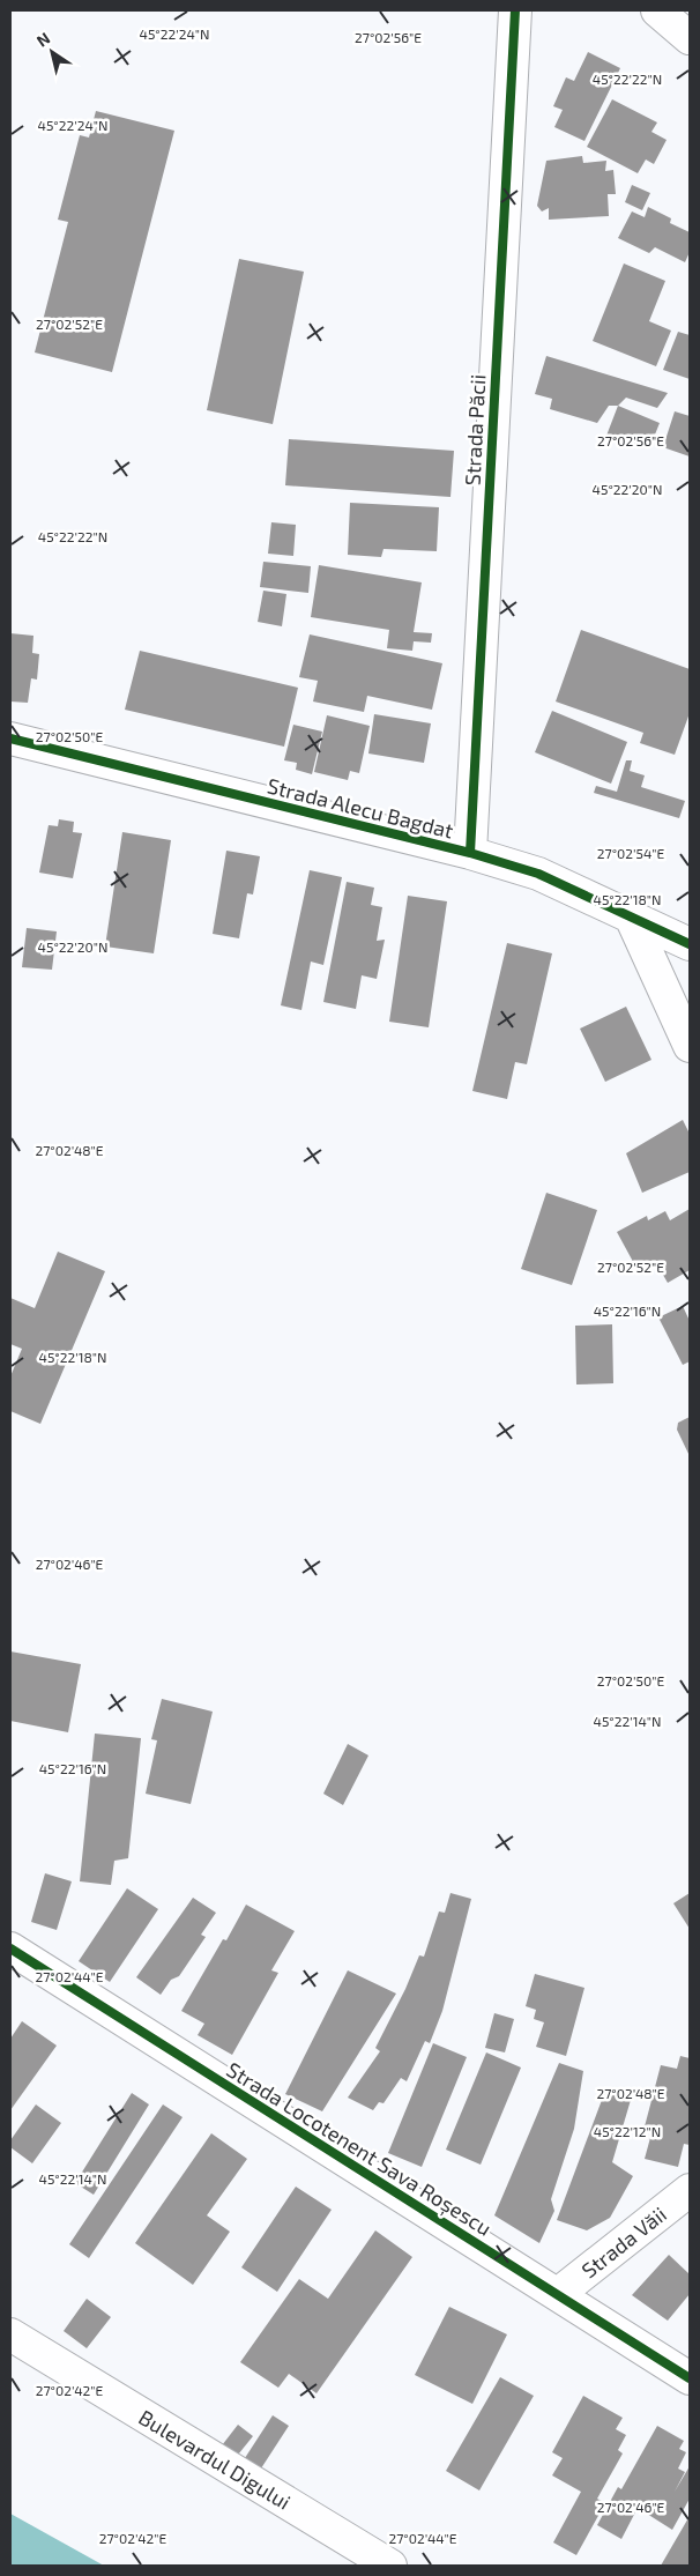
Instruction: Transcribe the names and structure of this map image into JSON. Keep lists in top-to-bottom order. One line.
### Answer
{"streets":{"street":["Strada Păcii","Strada Alecu Bagdat","Strada Locotenent Sava Roșescu","Strada Văii","Bulevardul Digului"]},"crossings":[["Strada Păcii","Strada Alecu Bagdat"],["Strada Locotenent Sava Roșescu","Strada Văii"]],"north":"top left","coordinates":["45°22'24\"N","27°02'56\"E","45°22'22\"N","27°02'52\"E","45°22'20\"N","27°02'50\"E","27°02'54\"E","45°22'18\"N","27°02'48\"E","45°22'16\"N","27°02'46\"E","45°22'14\"N","27°02'44\"E","45°22'12\"N","27°02'42\"E"]}
